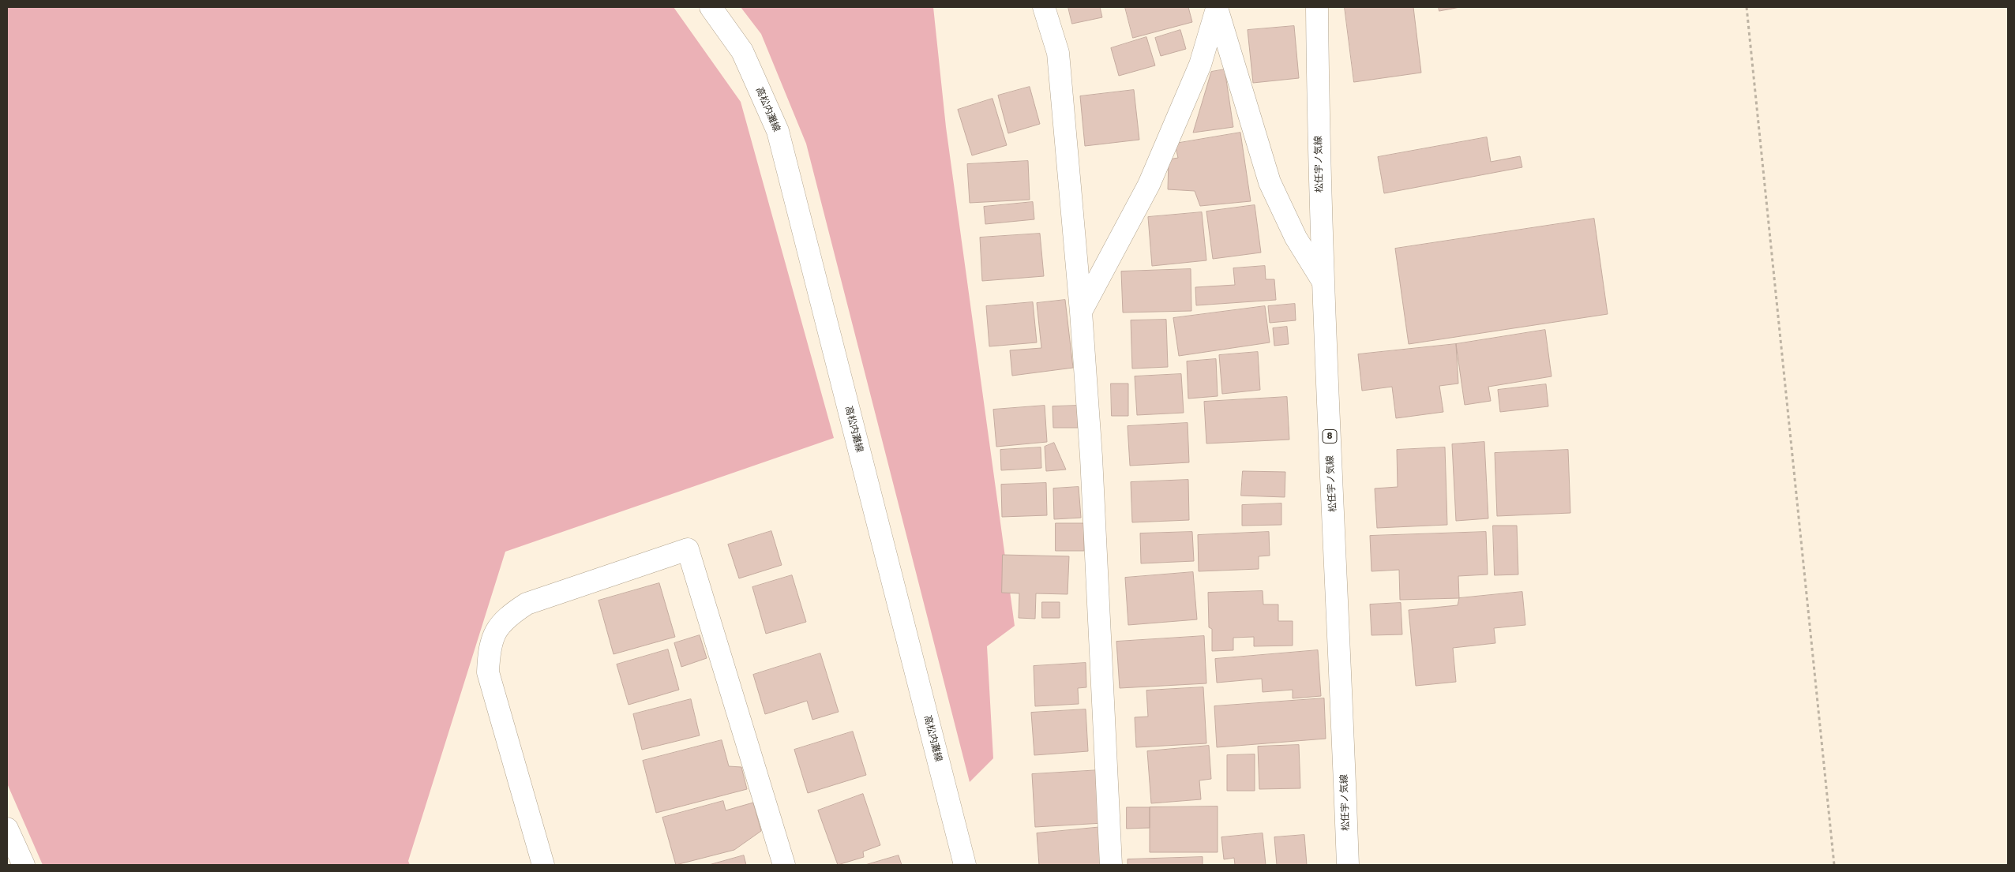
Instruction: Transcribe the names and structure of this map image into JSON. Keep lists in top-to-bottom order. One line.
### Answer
{"streets":{"street":["高松内灘線","松任宇ノ気線","8"]}}
